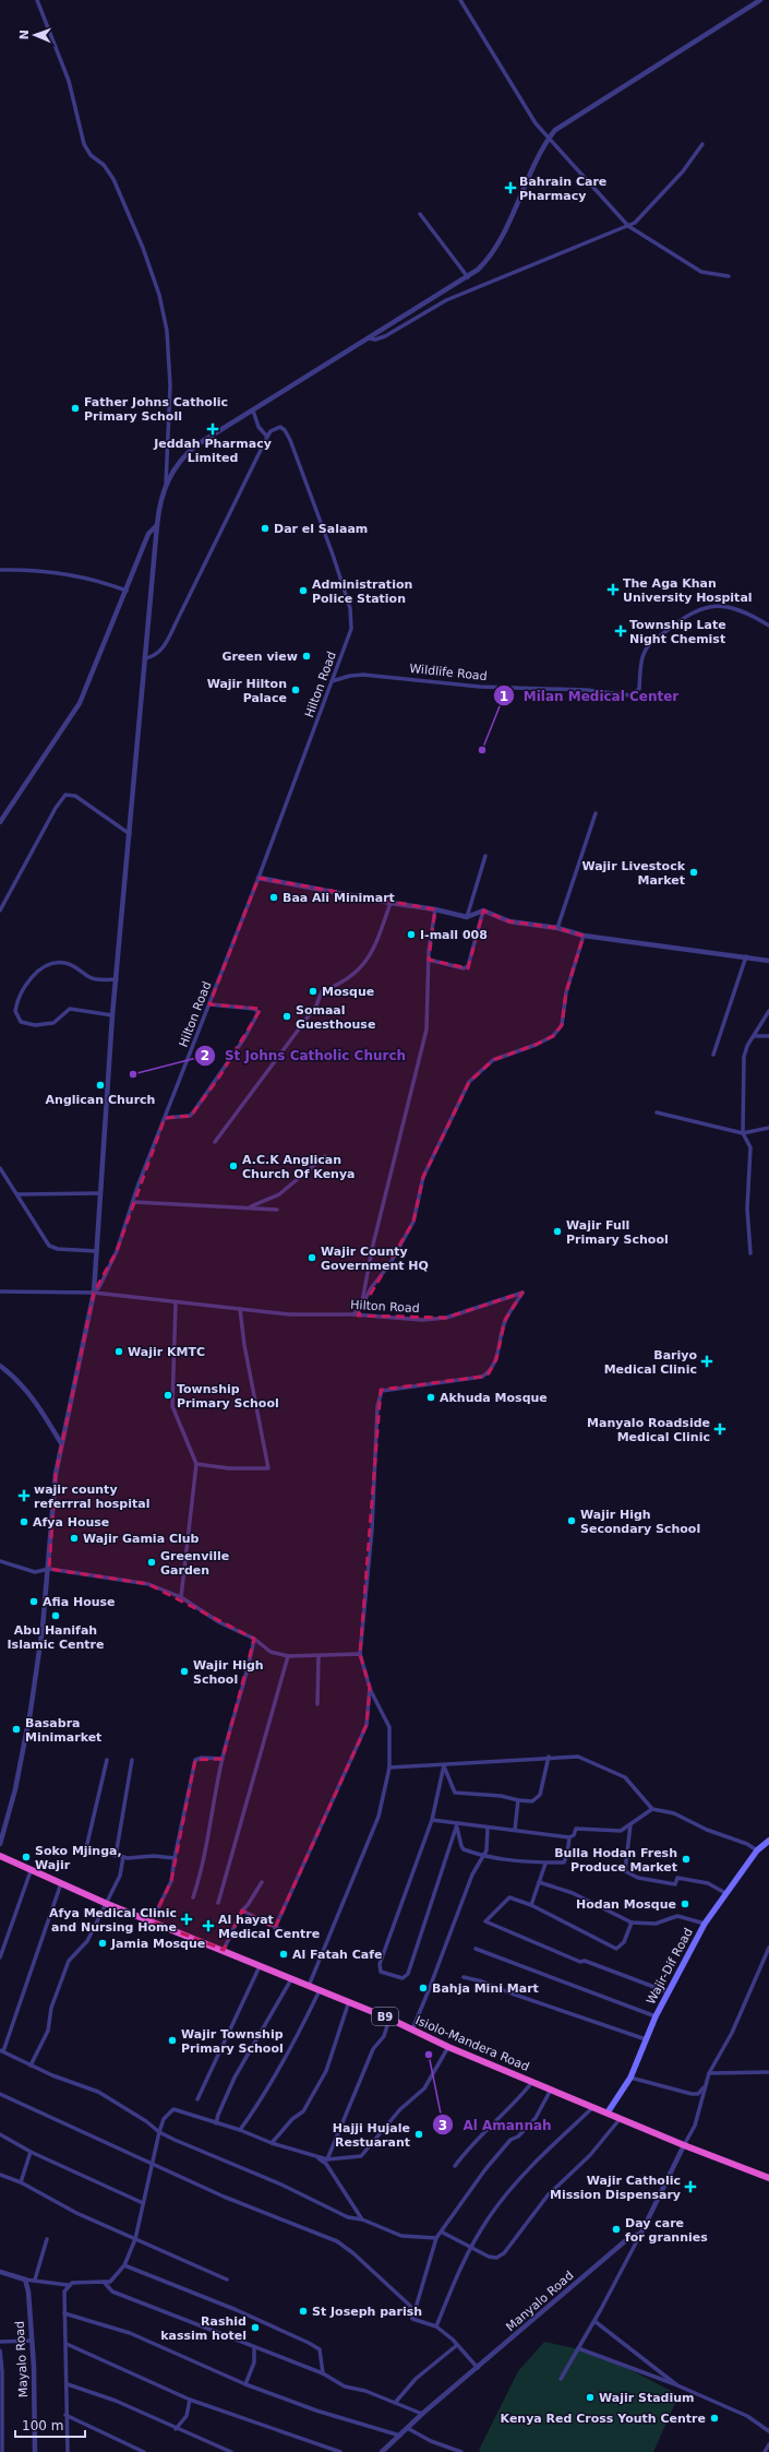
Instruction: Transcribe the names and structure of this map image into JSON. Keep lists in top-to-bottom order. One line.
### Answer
{"streets":{"highway":["B9","Isiolo-Mandera Road"],"main road":["Wajir-Dif Road"],"street":["Wildlife Road","Hilton Road","Manyalo Road","Mayalo Road"]},"crossings":[["Wildlife Road","Hilton Road"],["Wajir-Dif Road","Isiolo-Mandera Road"]],"places":{"health":["Bahrain Care Pharmacy","Jeddah Pharmacy Limited","The Aga Khan University Hospital","Township Late Night Chemist","Bariyo Medical Clinic","Manyalo Roadside Medical Clinic","wajir county referrral hospital","Afya Medical Clinic and Nursing Home","Al hayat Medical Centre","Wajir Catholic Mission Dispensary"],"other":["Father Johns Catholic Primary Scholl","Dar el Salaam","Administration Police Station","Green view","Wajir Hilton Palace","Milan Medical Center","Wajir Livestock Market","Baa Ali Minimart","I-mall 008","Mosque","Somaal Guesthouse","St Johns Catholic Church","Anglican Church","A.C.K Anglican Church Of Kenya","Wajir Full Primary School","Wajir County Government HQ","Wajir KMTC","Township Primary School","Akhuda Mosque","Wajir High Secondary School","Afya House","Wajir Gamia Club","Greenville Garden","Afia House","Abu Hanifah Islamic Centre","Wajir High School","Basabra Minimarket","Soko Mjinga, Wajir","Bulla Hodan Fresh Produce Market","Hodan Mosque","Jamia Mosque","Al Fatah Cafe","Bahja Mini Mart","Wajir Township Primary School","Al Amannah","Hajji Hujale Restuarant","Day care for grannies","St Joseph parish","Rashid kassim hotel","Wajir Stadium","Kenya Red Cross Youth Centre"]},"scale_bar":"100 m","north":"left"}
